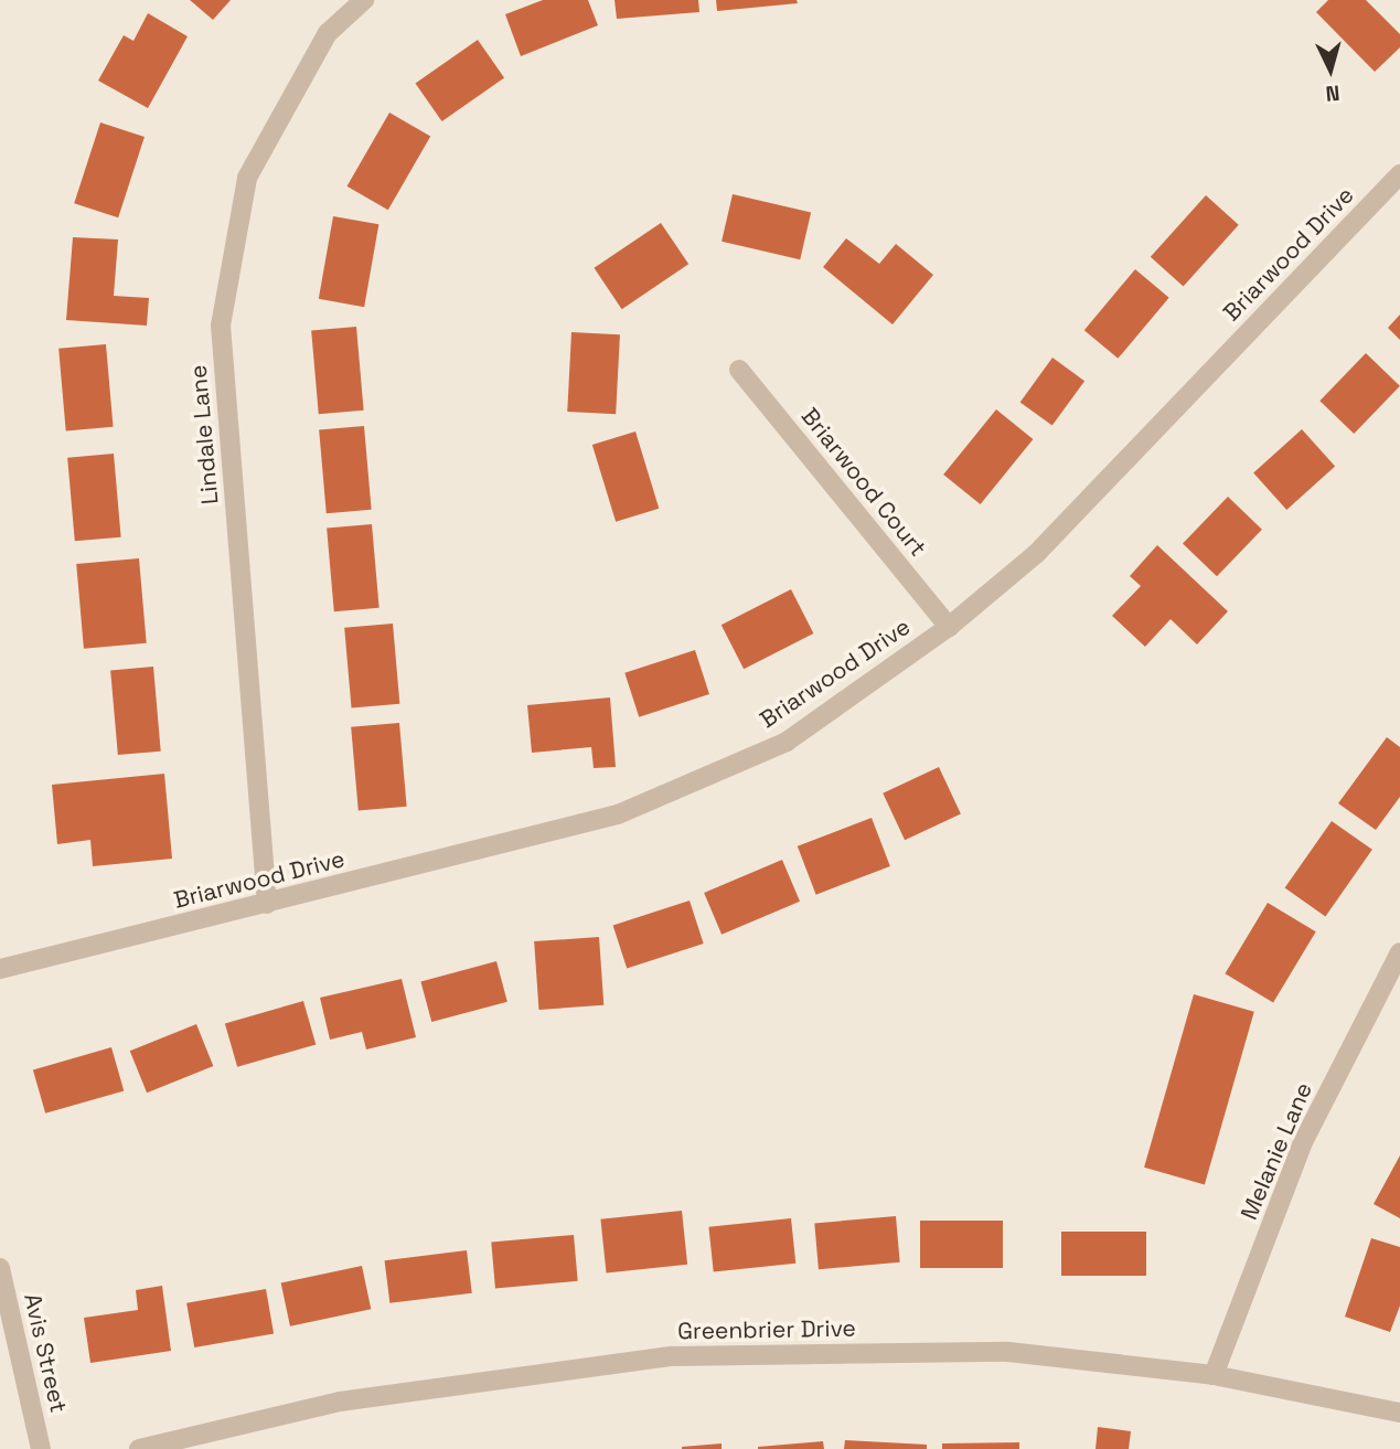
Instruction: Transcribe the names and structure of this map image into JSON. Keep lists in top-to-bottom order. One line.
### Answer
{"streets":{"street":["Briarwood Drive","Lindale Lane","Briarwood Court","Melanie Lane","Greenbrier Drive","Avis Street"]},"crossings":[["Briarwood Drive","Lindale Lane"],["Briarwood Drive","Briarwood Court"],["Melanie Lane","Greenbrier Drive"]],"north":"bottom"}
